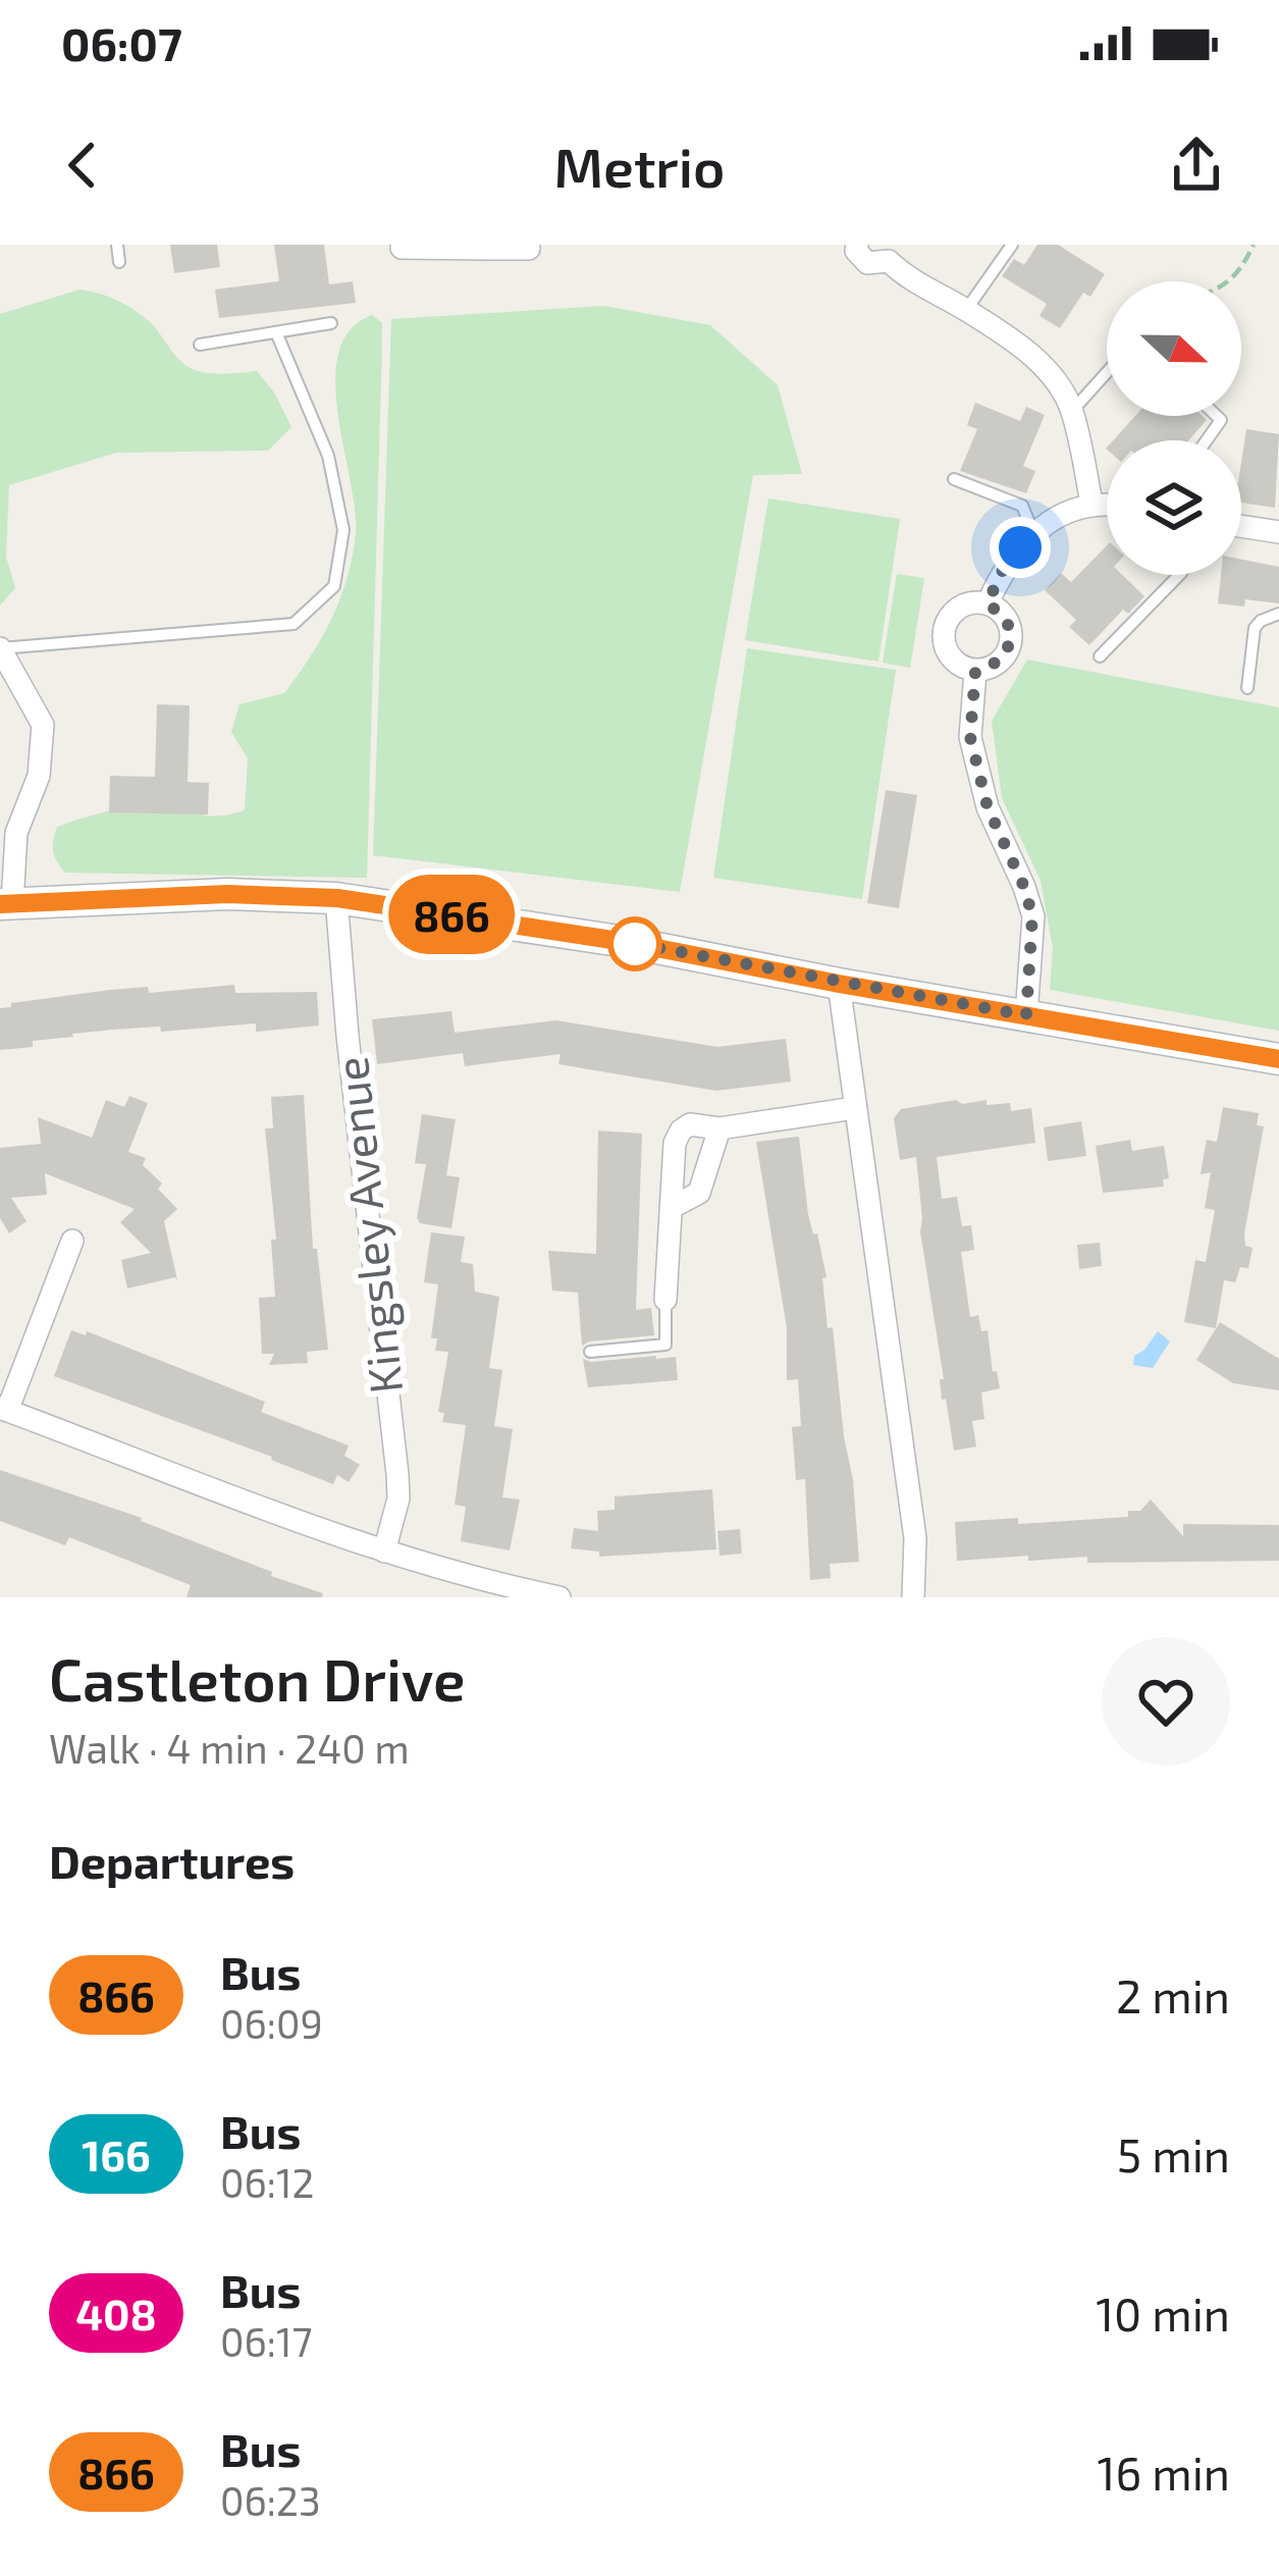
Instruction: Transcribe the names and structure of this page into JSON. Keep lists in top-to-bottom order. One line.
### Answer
{"streets":{"street":["Kingsley Avenue"]},"lines":["bus line 866"],"north":"right","page":{"status":"06:07","header":"Metrio","on_map":"866","heading":[["Castleton Drive","Walk · 4 min · 240 m"],"Departures"],"list":[{"mark":"866","name":"Bus","note":"06:09","value":"2 min"},{"mark":"166","name":"Bus","note":"06:12","value":"5 min"},{"mark":"408","name":"Bus","note":"06:17","value":"10 min"},{"mark":"866","name":"Bus","note":"06:23","value":"16 min"}]}}
